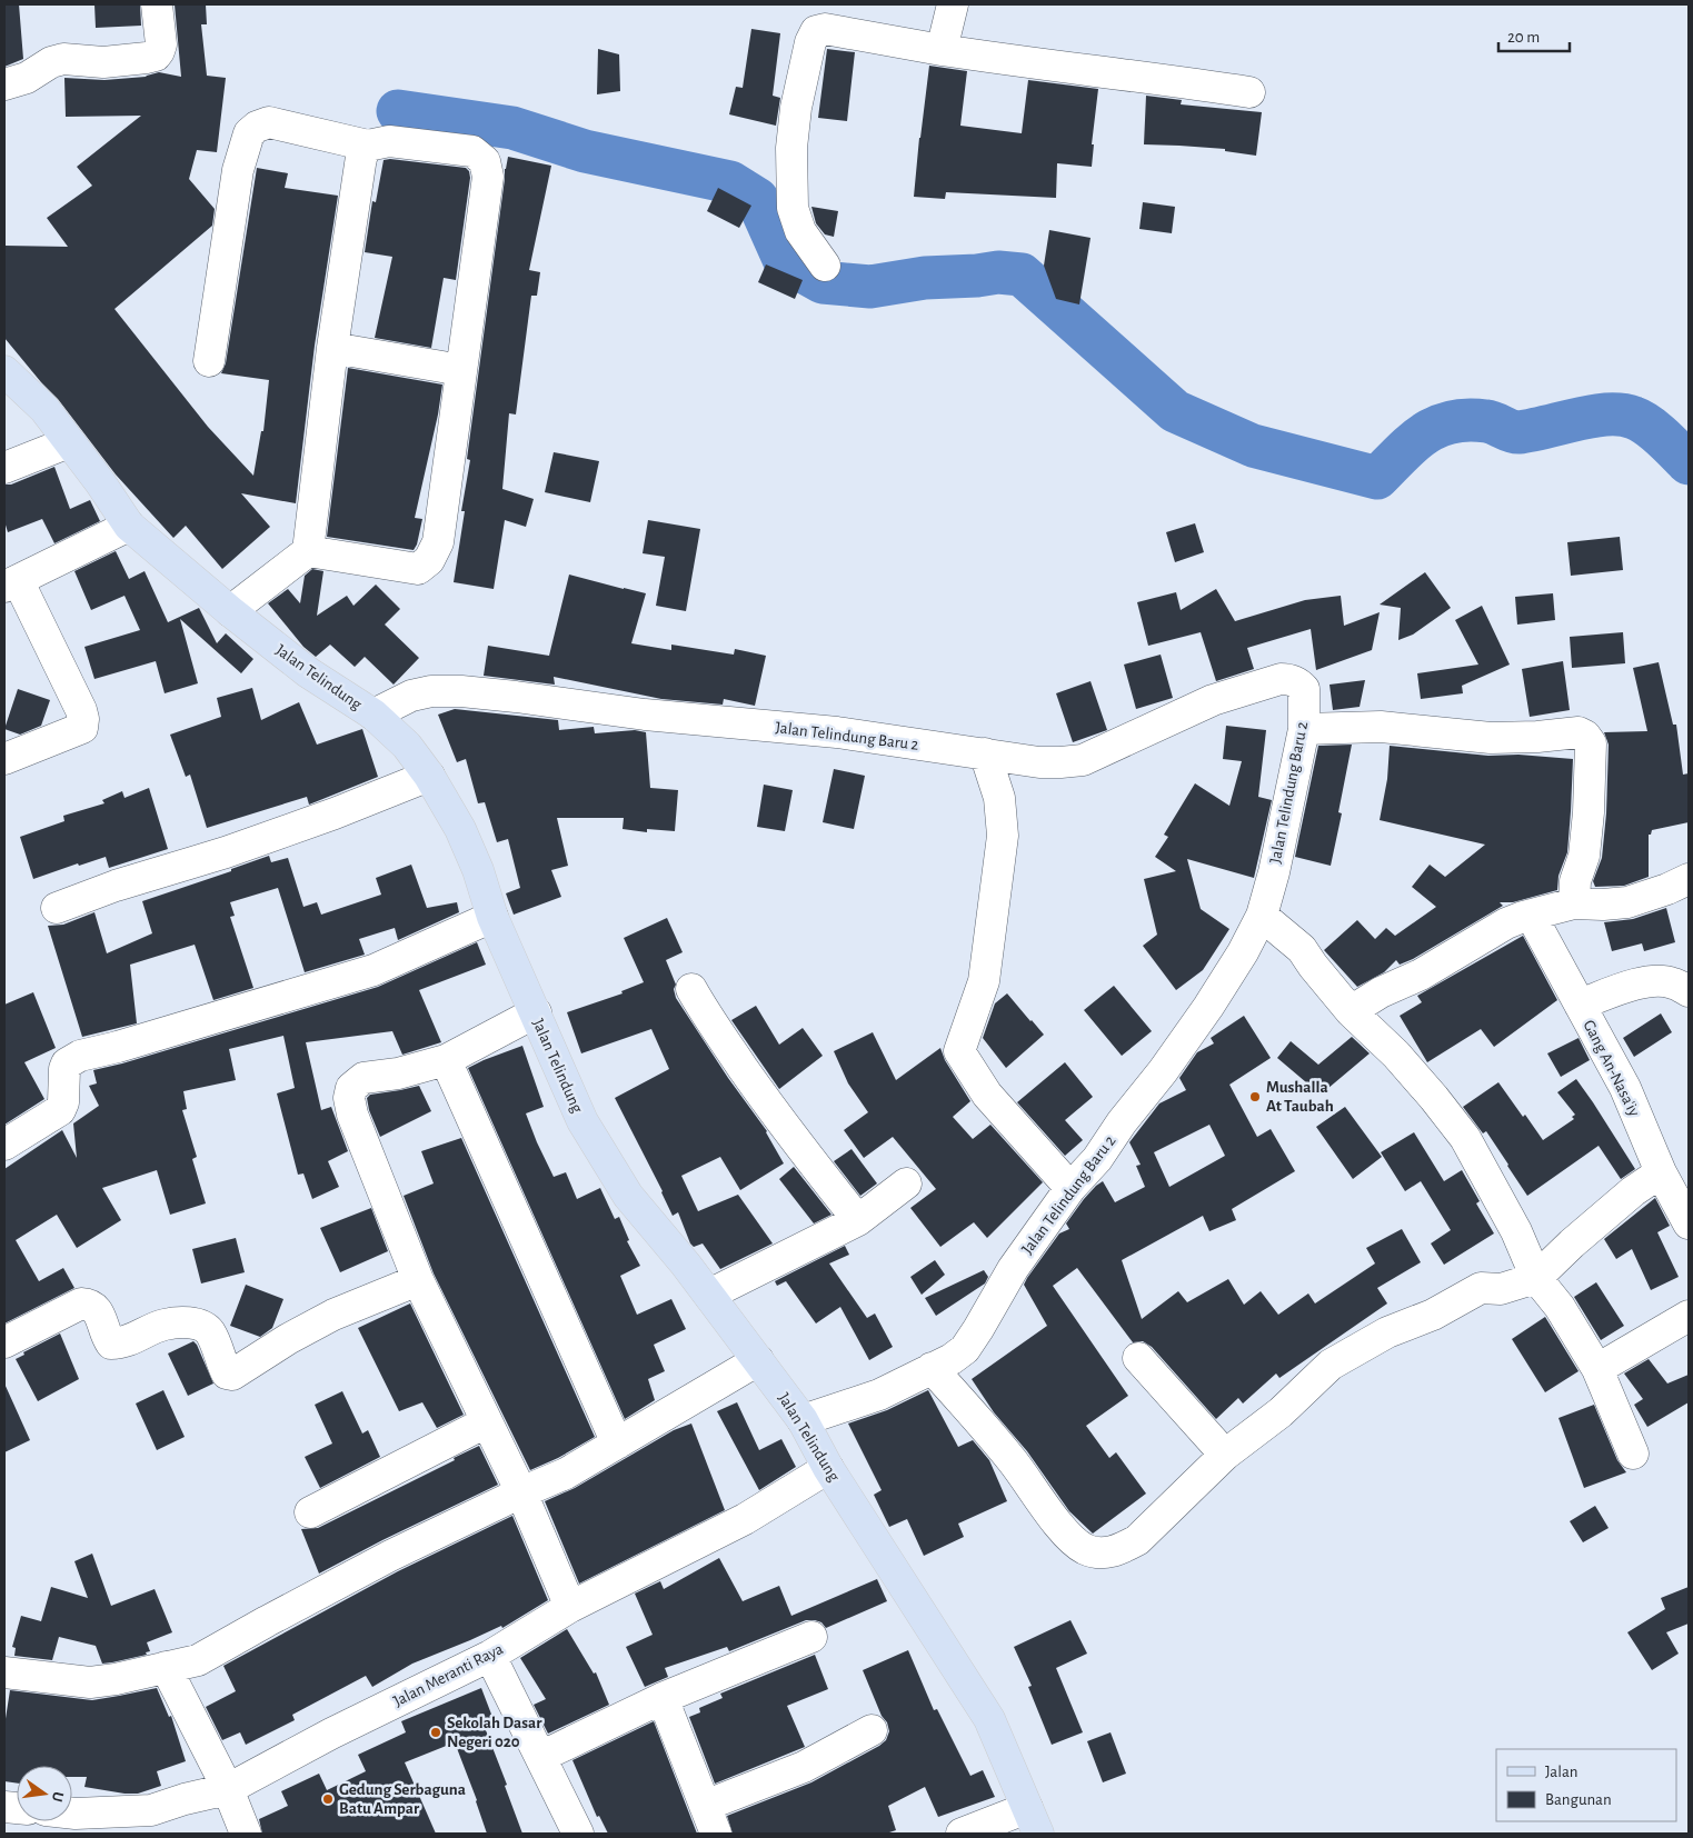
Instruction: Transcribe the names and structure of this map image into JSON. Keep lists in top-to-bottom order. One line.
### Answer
{"streets":{"main road":["Jalan Telindung"],"street":["Jalan Telindung Baru 2","Gang An-Nasa'iy","Jalan Meranti Raya"]},"crossings":[["Jalan Telindung","Jalan Telindung Baru 2"],["Jalan Telindung","Jalan Meranti Raya"]],"places":["Mushalla At Taubah","Sekolah Dasar Negeri 020","Gedung Serbaguna Batu Ampar"],"legend":["Jalan","Bangunan"],"scale_bar":"20 m","north":"right"}
